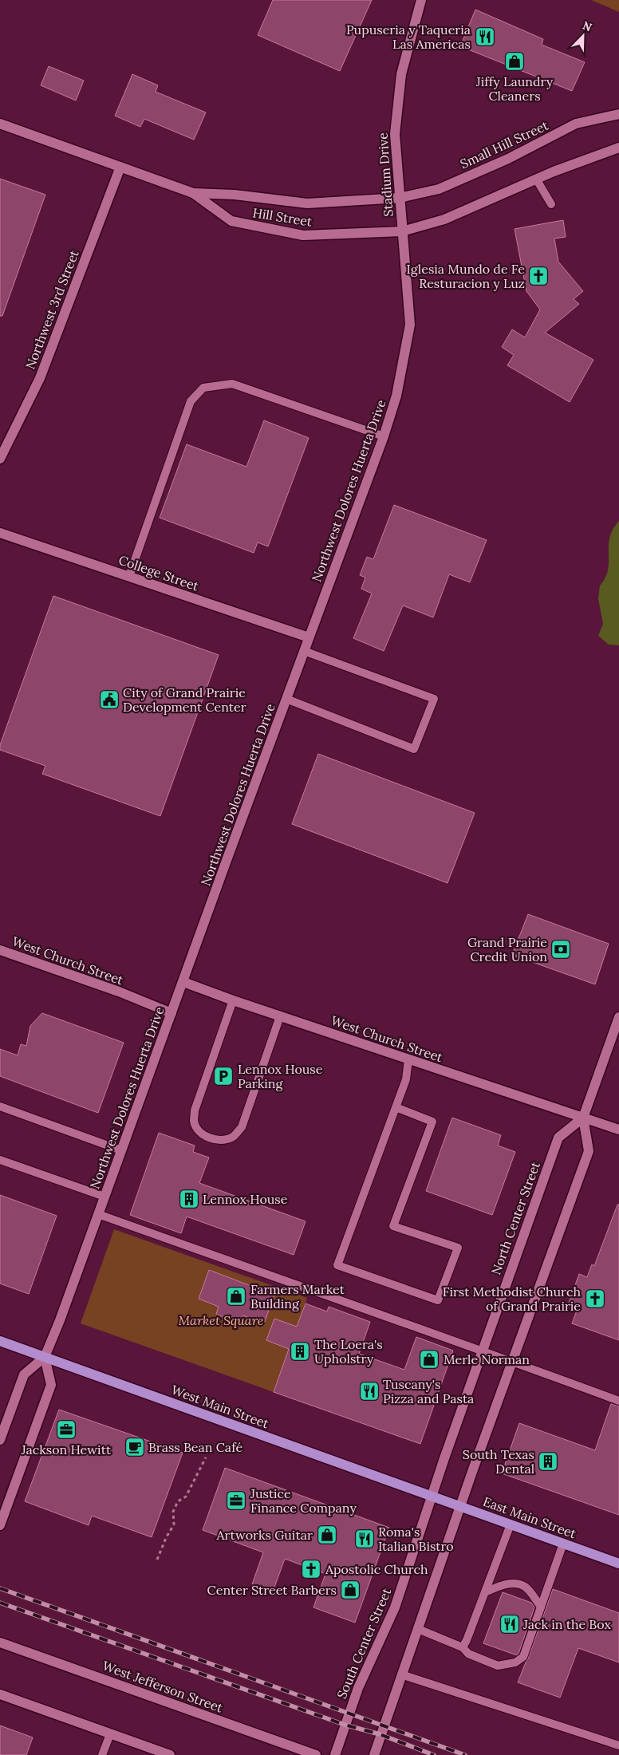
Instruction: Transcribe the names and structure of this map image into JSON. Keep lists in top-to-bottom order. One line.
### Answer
{"streets":{"main road":["West Main Street","East Main Street"],"street":["Small Hill Street","Stadium Drive","Hill Street","Northwest 3rd Street","Northwest Dolores Huerta Drive","College Street","West Church Street","North Center Street","South Center Street","West Jefferson Street"]},"crossings":[["Small Hill Street","Stadium Drive"],["Small Hill Street","Hill Street"],["Stadium Drive","Hill Street"],["Stadium Drive","Northwest Dolores Huerta Drive"],["Hill Street","Northwest 3rd Street"],["Hill Street","Northwest Dolores Huerta Drive"],["Northwest Dolores Huerta Drive","College Street"],["Northwest Dolores Huerta Drive","West Church Street"],["Northwest Dolores Huerta Drive","West Main Street"],["West Church Street","North Center Street"],["North Center Street","West Main Street"],["North Center Street","East Main Street"],["North Center Street","South Center Street"],["West Main Street","East Main Street"],["West Main Street","South Center Street"],["East Main Street","South Center Street"]],"parks":["Market Square"],"places":{"restaurant":["Pupuseria y Taqueria Las Americas","Tuscany's Pizza and Pasta","Roma's Italian Bistro","Jack in the Box"],"shop":["Jiffy Laundry Cleaners","Farmers Market Building","Merle Norman","Artworks Guitar","Center Street Barbers"],"church":["Iglesia Mundo de Fe Resturacion y Luz","First Methodist Church of Grand Prairie","Apostolic Church"],"public building":["City of Grand Prairie Development Center"],"bank":["Grand Prairie Credit Union"],"parking":["Lennox House Parking"],"building":["Lennox House","The Loera's Upholstry","South Texas Dental"],"office":["Jackson Hewitt","Justice Finance Company"],"cafe":["Brass Bean Café"]},"north":"top right"}
